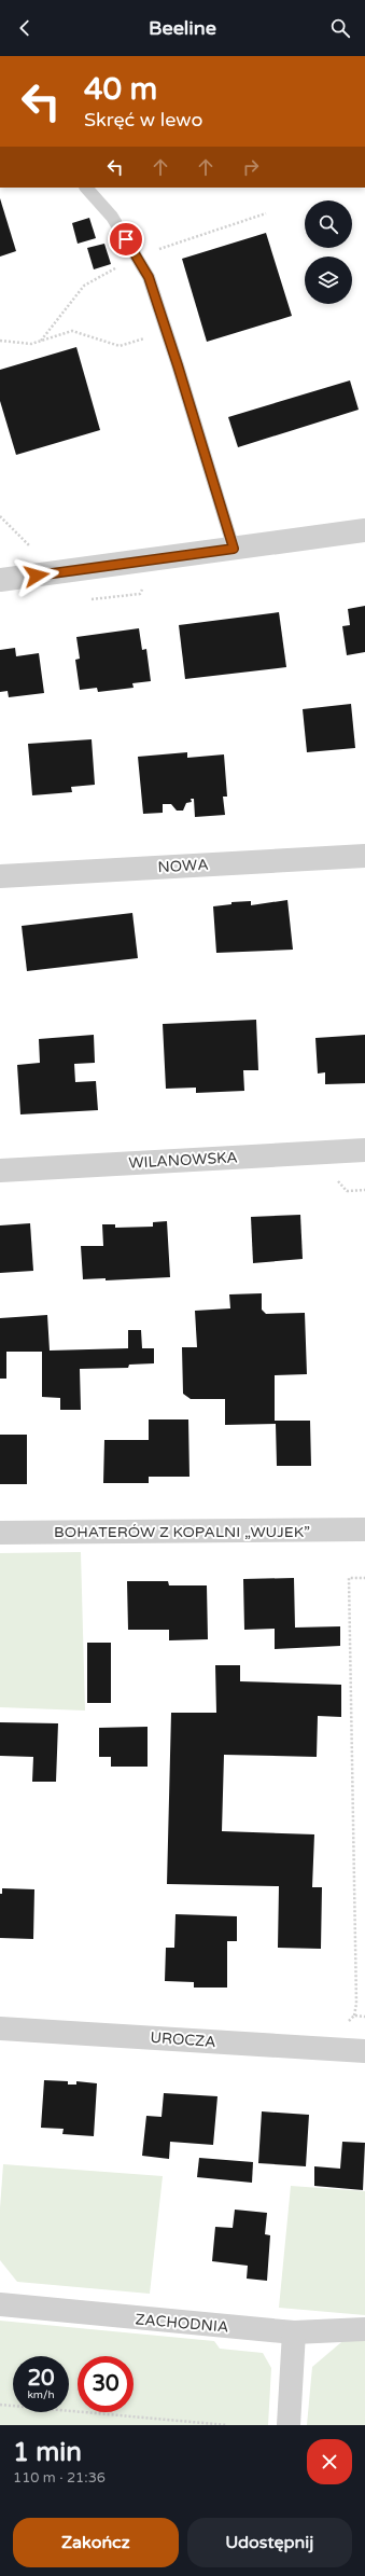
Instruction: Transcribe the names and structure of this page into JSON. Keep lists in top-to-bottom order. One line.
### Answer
{"streets":{"street":["NOWA","WILANOWSKA","BOHATERÓW Z KOPALNI „WUJEK”","UROCZA","ZACHODNIA"]},"page":{"header":"Beeline","turn":["40 m","Skręć w lewo"],"speed":"20 km/h","limit":"30","heading":["1 min","110 m · 21:36"],"buttons":["Zakończ","Udostępnij"]}}
